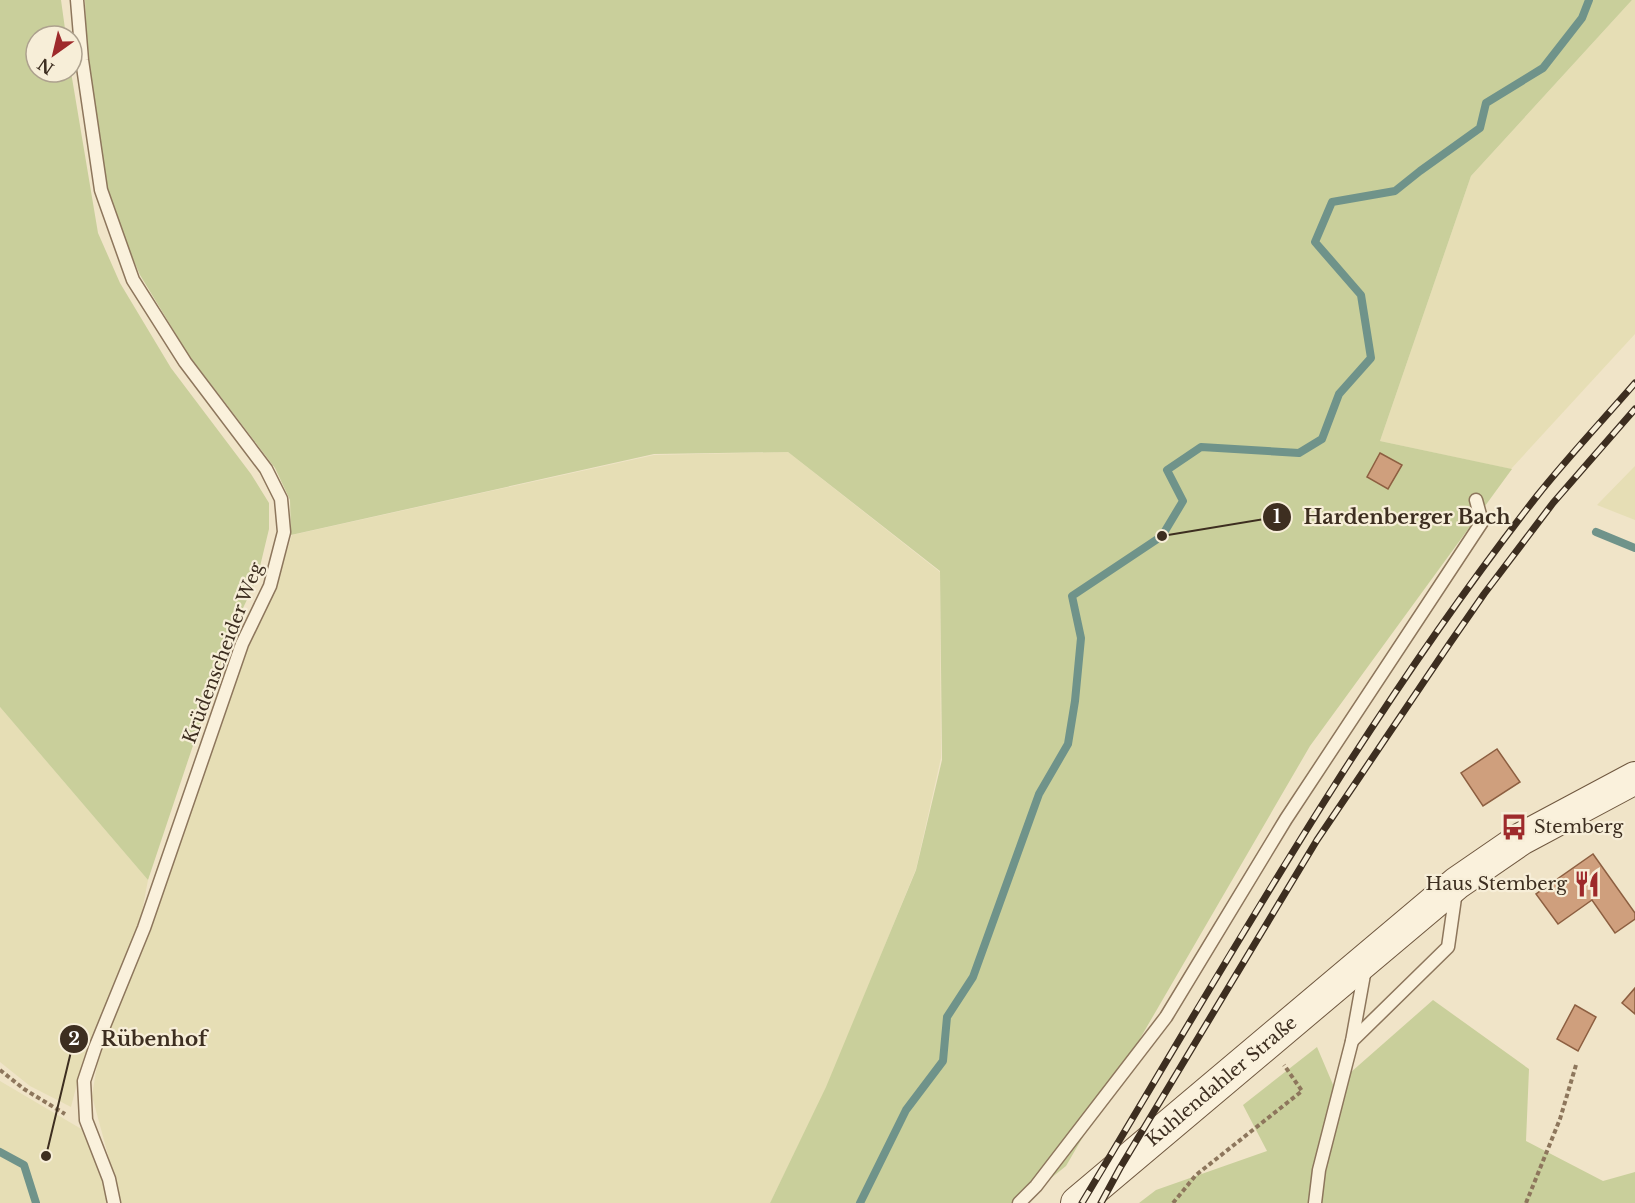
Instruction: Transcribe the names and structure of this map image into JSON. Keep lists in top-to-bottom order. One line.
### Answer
{"streets":{"main road":["Kuhlendahler Straße"],"lane":["Krüdenscheider Weg"]},"places":{"other":["Hardenberger Bach","Rübenhof"],"bus stop":["Stemberg"],"restaurant":["Haus Stemberg"]},"north":"bottom left"}
